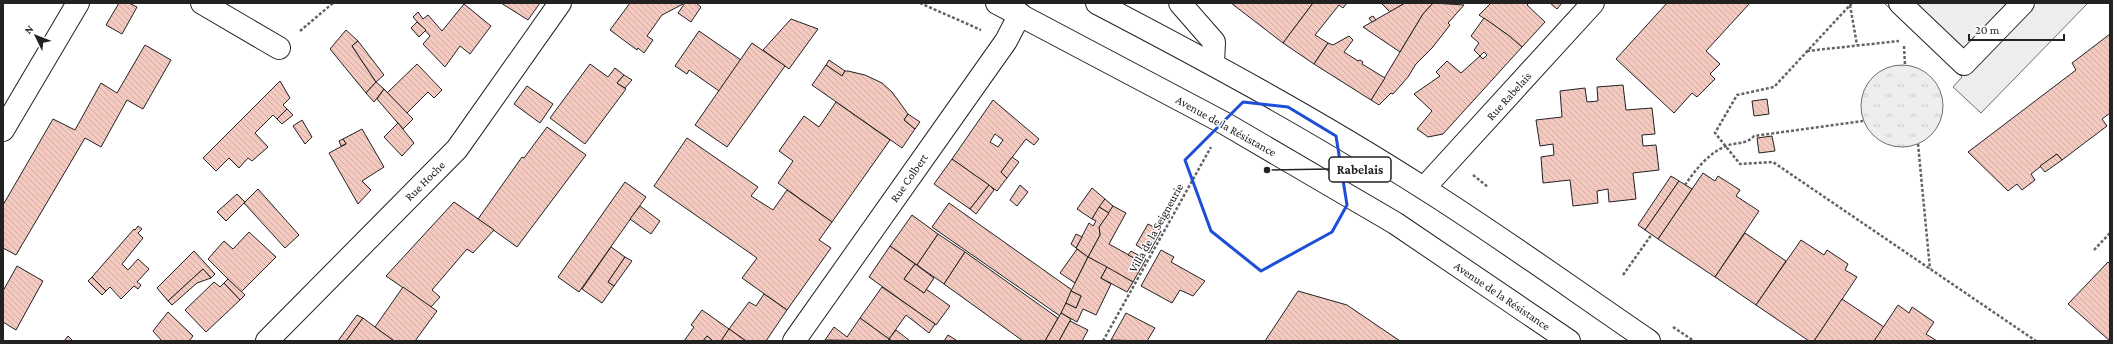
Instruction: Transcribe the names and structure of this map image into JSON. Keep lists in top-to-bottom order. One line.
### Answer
{"streets":{"street":["Rue Rabelais","Avenue de la Résistance","Rue Colbert","Rue Hoche"],"path":["Villa de la Seigneurie"]},"crossings":[["Avenue de la Résistance","Rue Colbert"],["Avenue de la Résistance","Villa de la Seigneurie"]],"places":["Rabelais"],"scale_bar":"20 m","north":"top left"}
